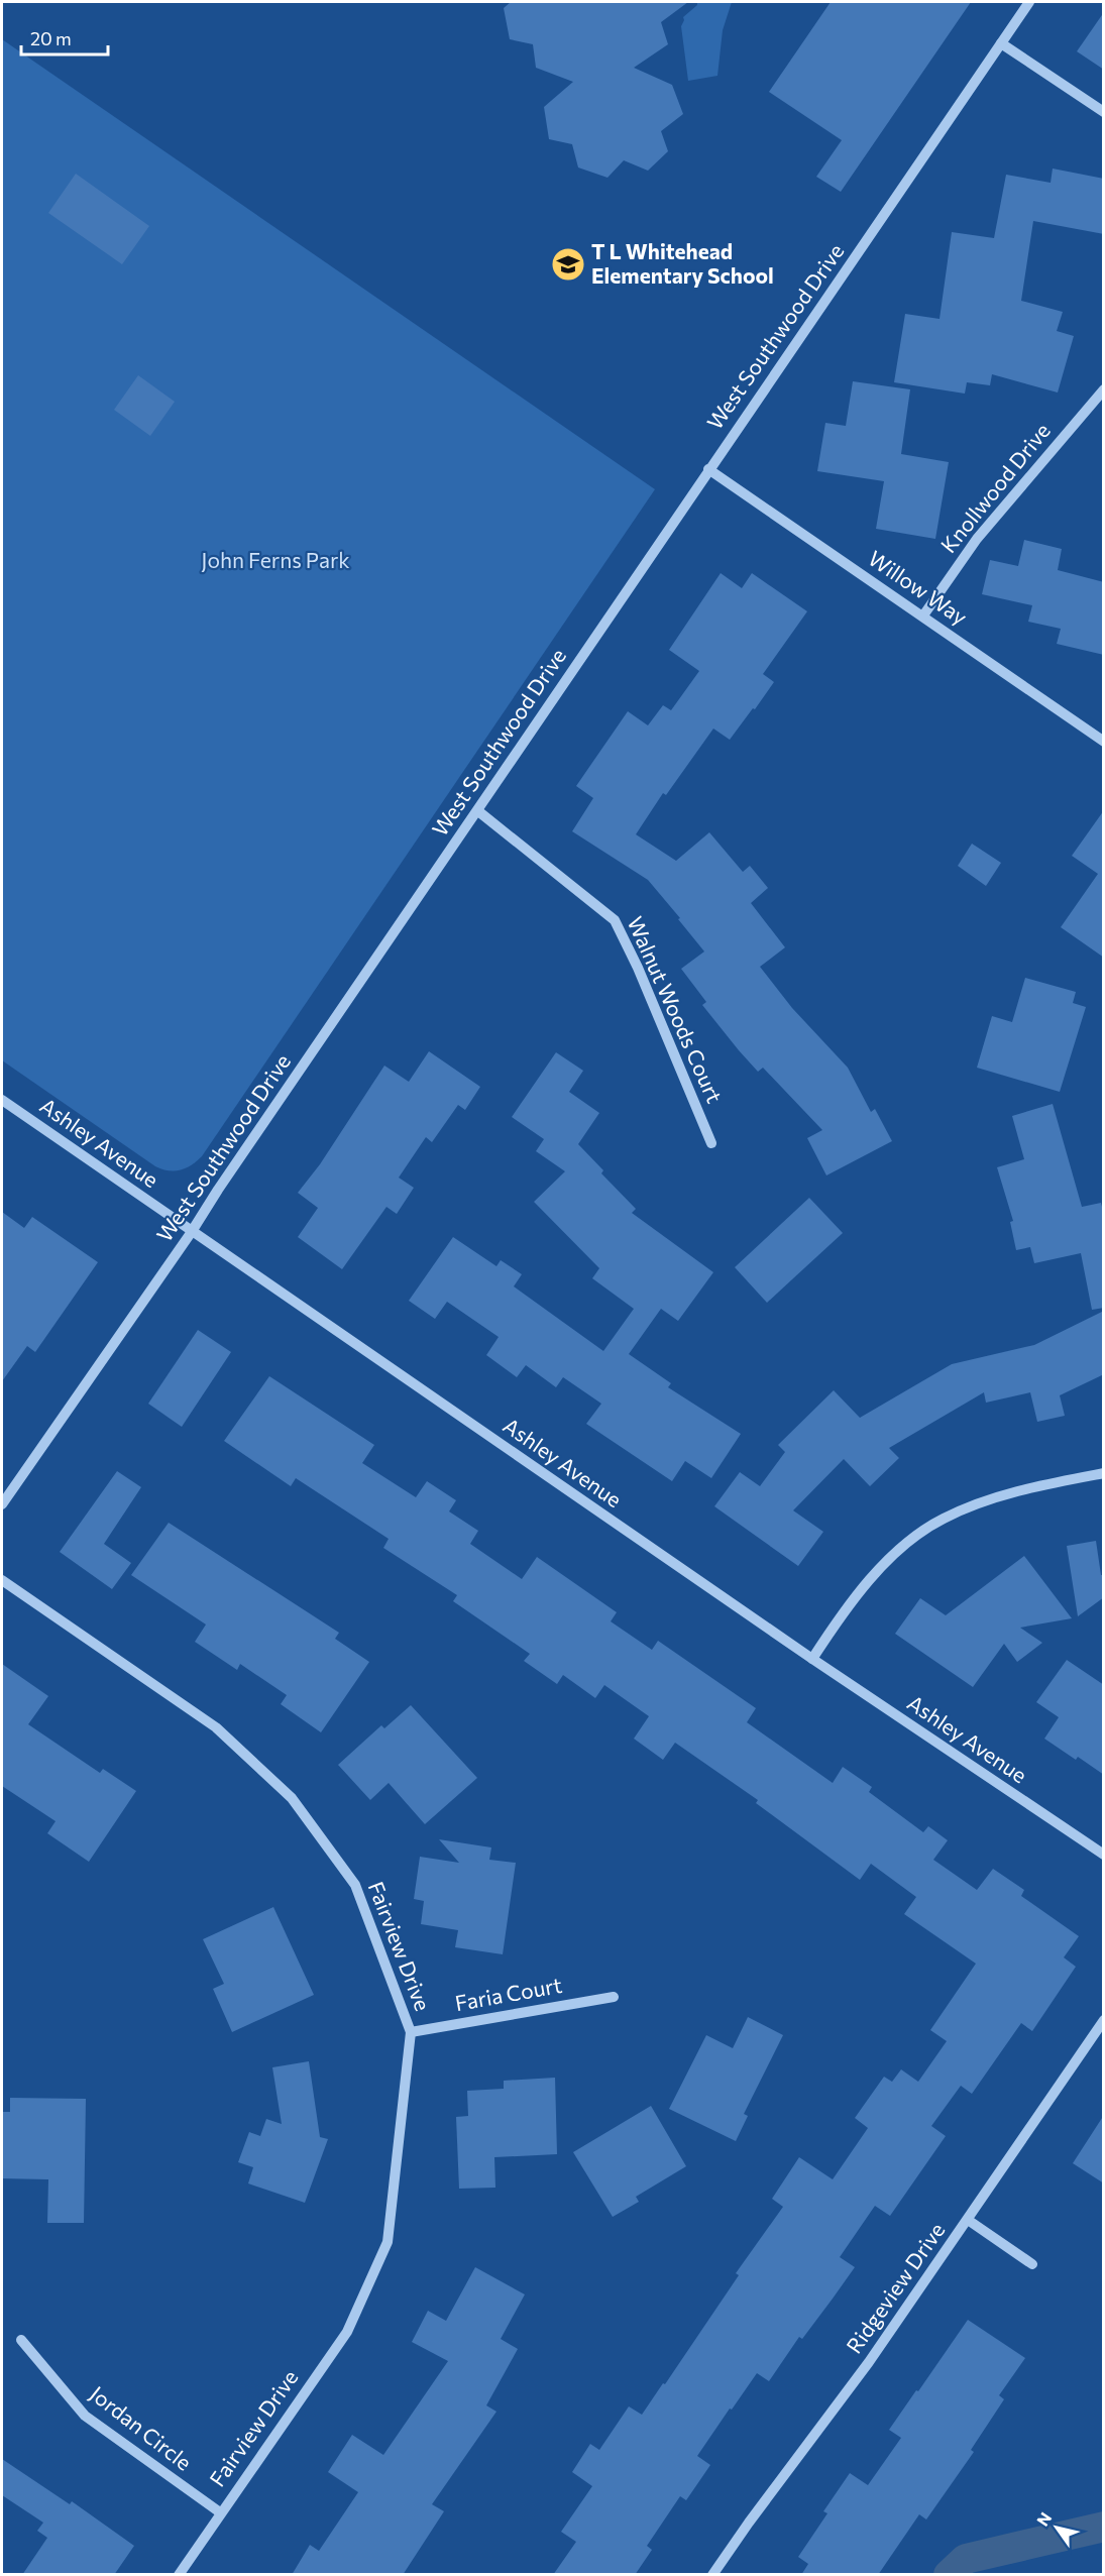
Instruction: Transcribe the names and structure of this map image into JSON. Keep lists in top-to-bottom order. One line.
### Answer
{"streets":{"street":["West Southwood Drive","Knollwood Drive","Willow Way","Walnut Woods Court","Ashley Avenue","Fairview Drive","Faria Court","Ridgeview Drive","Jordan Circle"]},"crossings":[["West Southwood Drive","Willow Way"],["West Southwood Drive","Walnut Woods Court"],["West Southwood Drive","Ashley Avenue"],["Knollwood Drive","Willow Way"],["Fairview Drive","Faria Court"],["Fairview Drive","Jordan Circle"]],"parks":["John Ferns Park"],"places":{"school or university":["T L Whitehead Elementary School"]},"scale_bar":"20 m","north":"top left"}
